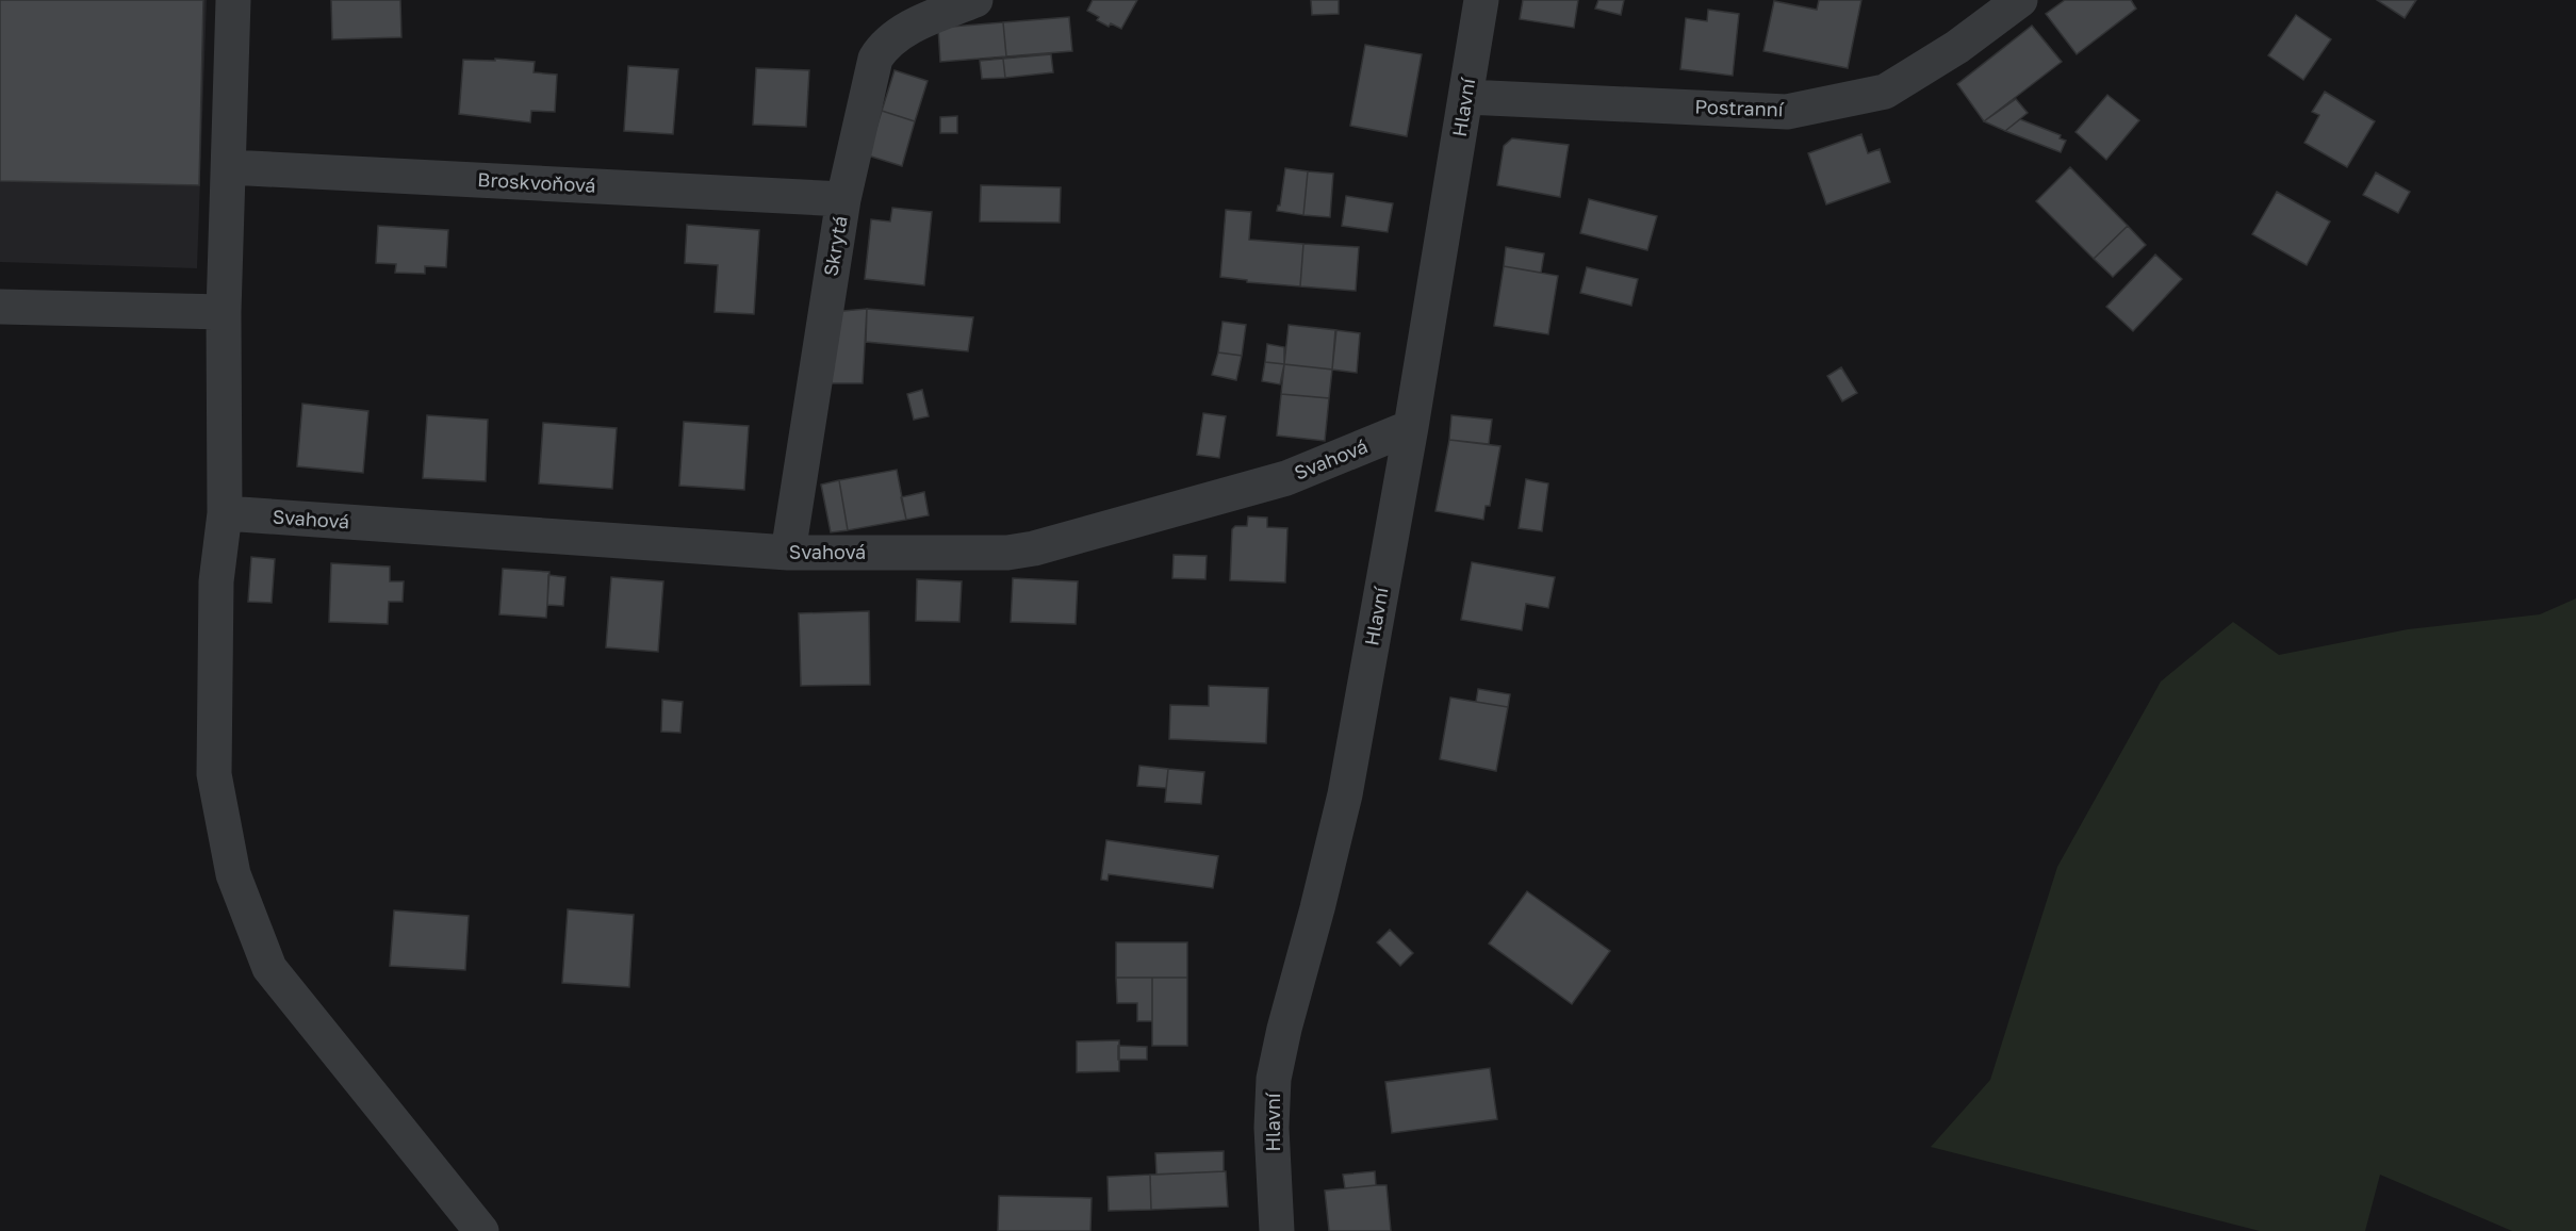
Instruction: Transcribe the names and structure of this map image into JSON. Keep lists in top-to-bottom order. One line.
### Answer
{"streets":{"street":["Hlavní","Postranní","Broskvoňová","Skrytá","Svahová"]},"crossings":[["Hlavní","Postranní"],["Hlavní","Svahová"],["Broskvoňová","Skrytá"],["Skrytá","Svahová"]]}
